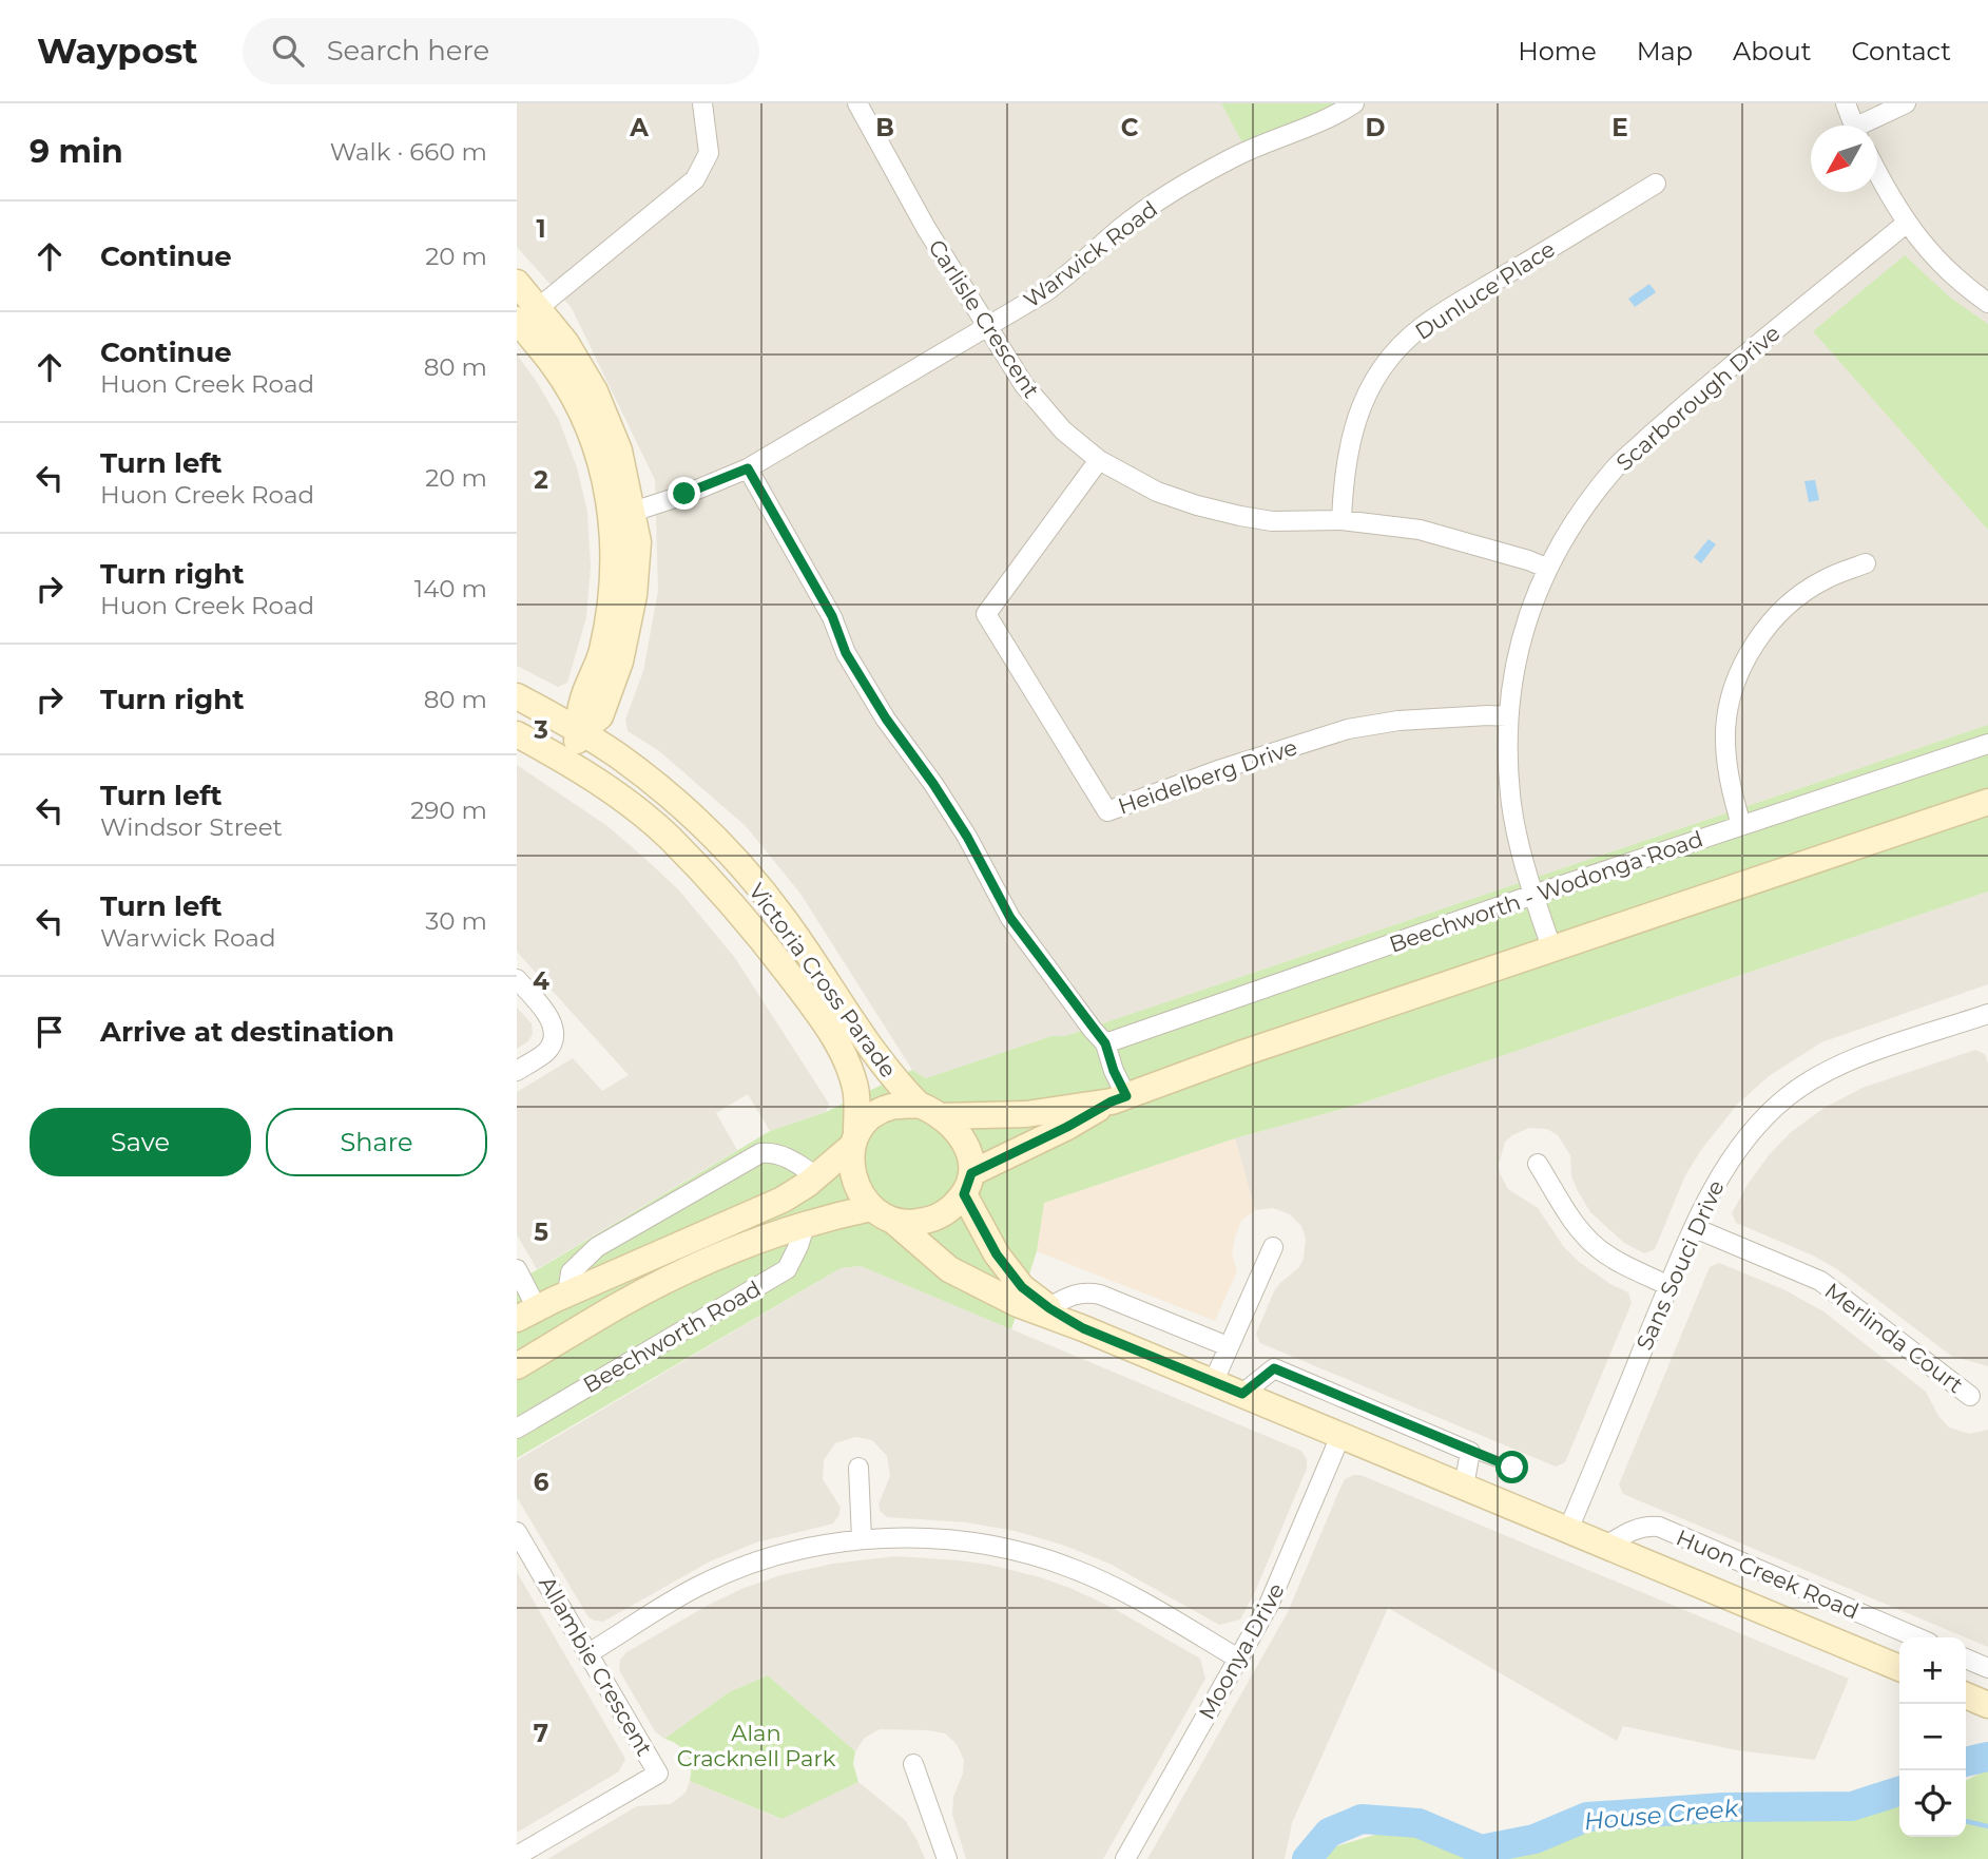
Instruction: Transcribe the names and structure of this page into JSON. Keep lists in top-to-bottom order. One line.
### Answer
{"streets":{"main road":["Victoria Cross Parade","Beechworth Road","Huon Creek Road"],"street":["Warwick Road","Dunluce Place","Carlisle Crescent","Scarborough Drive","Heidelberg Drive","Beechworth - Wodonga Road","Sans Souci Drive","Merlinda Court","Moonya Drive","Allambie Crescent"]},"crossings":[["Warwick Road","Carlisle Crescent"],["Dunluce Place","Carlisle Crescent"],["Carlisle Crescent","Scarborough Drive"],["Carlisle Crescent","Heidelberg Drive"],["Scarborough Drive","Heidelberg Drive"],["Scarborough Drive","Beechworth - Wodonga Road"],["Victoria Cross Parade","Beechworth Road"],["Victoria Cross Parade","Huon Creek Road"],["Sans Souci Drive","Merlinda Court"],["Sans Souci Drive","Huon Creek Road"],["Beechworth Road","Huon Creek Road"],["Huon Creek Road","Moonya Drive"]],"water":["House Creek"],"parks":["Alan Cracknell Park"],"north":"bottom left","page":{"header":"Waypost","search":"Search here","nav":["Home","Map","About","Contact"],"heading":["9 min","Walk · 660 m"],"list":[["Continue","20 m"],["Continue","Huon Creek Road","80 m"],["Turn left","Huon Creek Road","20 m"],["Turn right","Huon Creek Road","140 m"],["Turn right","80 m"],["Turn left","Windsor Street","290 m"],["Turn left","Warwick Road","30 m"],"Arrive at destination"],"buttons":["Save","Share"],"map_buttons":["+","−"]},"grid":{"columns":["A","B","C","D","E"],"rows":["1","2","3","4","5","6","7"]}}
